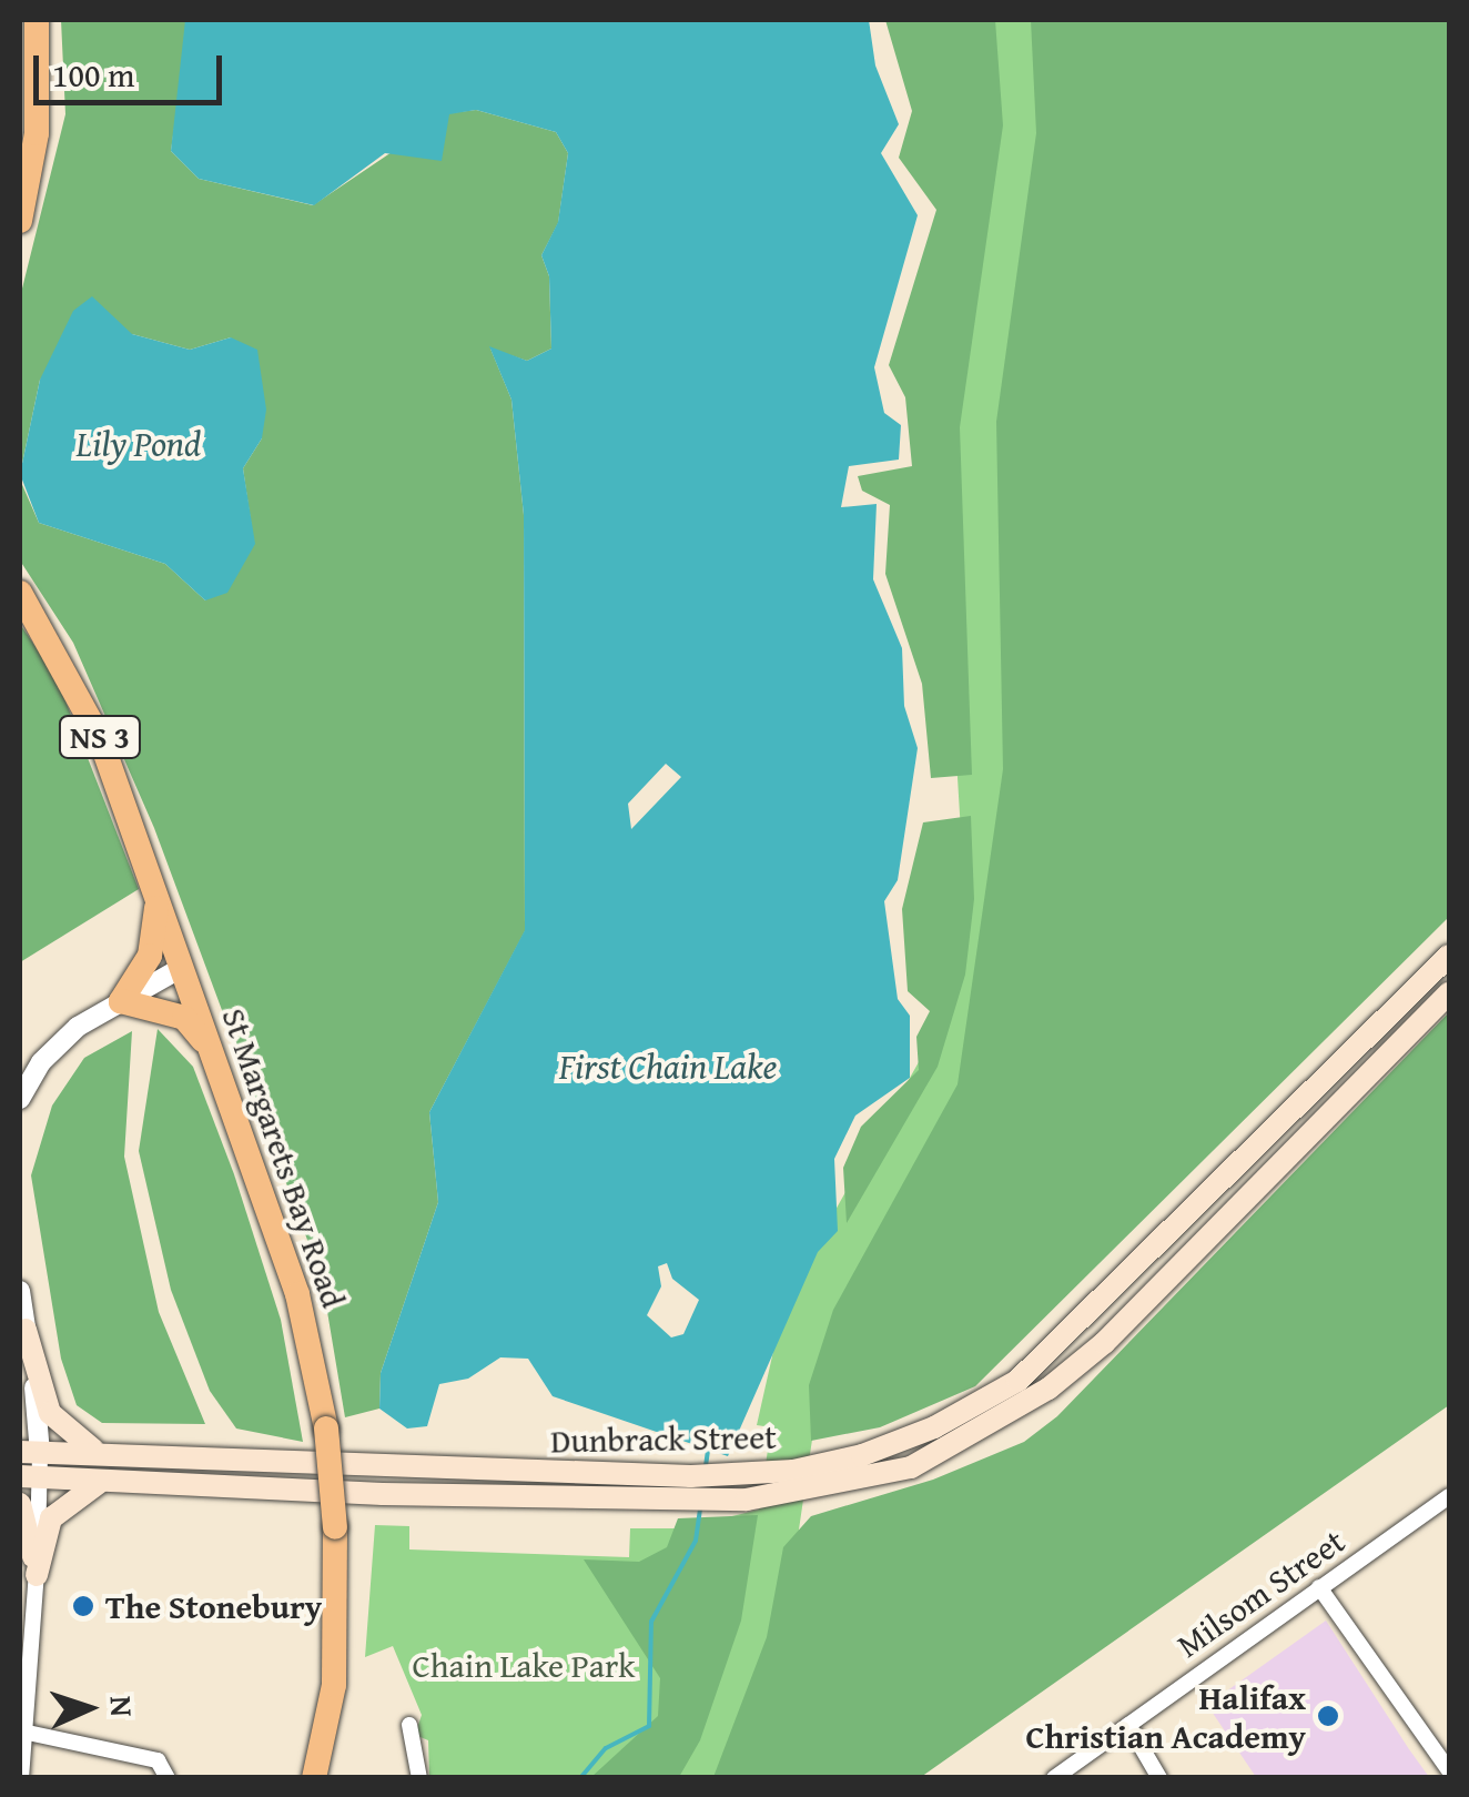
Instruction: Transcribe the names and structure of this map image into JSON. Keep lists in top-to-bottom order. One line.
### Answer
{"streets":{"main road":["NS 3","St Margarets Bay Road","Dunbrack Street"],"street":["Milsom Street"]},"water":["Lily Pond","First Chain Lake"],"parks":["Chain Lake Park"],"places":["The Stonebury","Halifax Christian Academy"],"scale_bar":"100 m","north":"right"}
